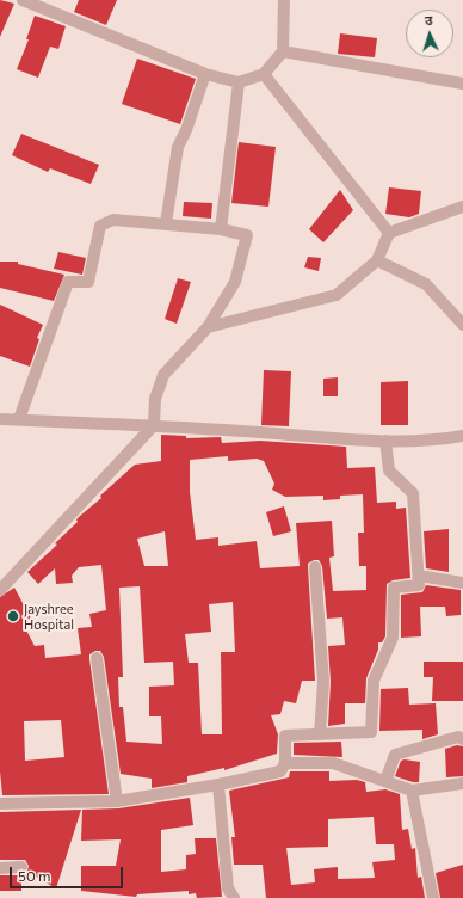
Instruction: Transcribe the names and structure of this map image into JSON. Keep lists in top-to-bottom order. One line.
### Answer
{"places":["Jayshree Hospital"],"scale_bar":"50 m","north":"top"}
